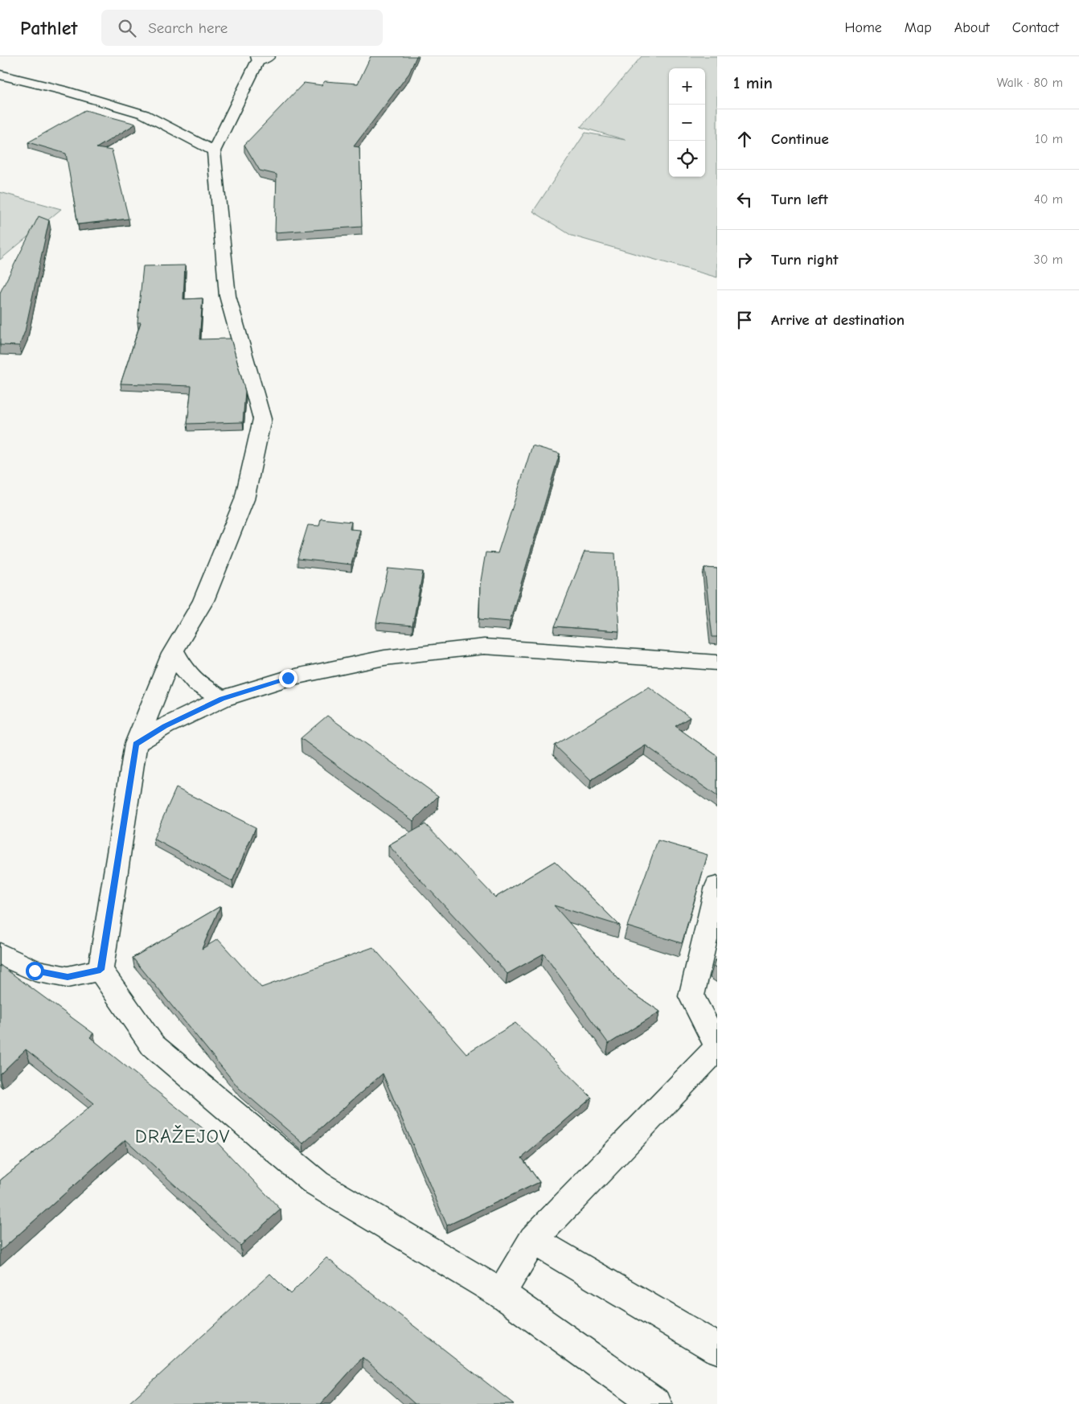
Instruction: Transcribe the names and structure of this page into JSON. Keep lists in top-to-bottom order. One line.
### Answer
{"districts":["DRAŽEJOV"],"page":{"header":"Pathlet","search":"Search here","nav":["Home","Map","About","Contact"],"heading":["1 min","Walk · 80 m"],"map_buttons":["+","−"],"list":[["Continue","10 m"],["Turn left","40 m"],["Turn right","30 m"],"Arrive at destination"]}}
